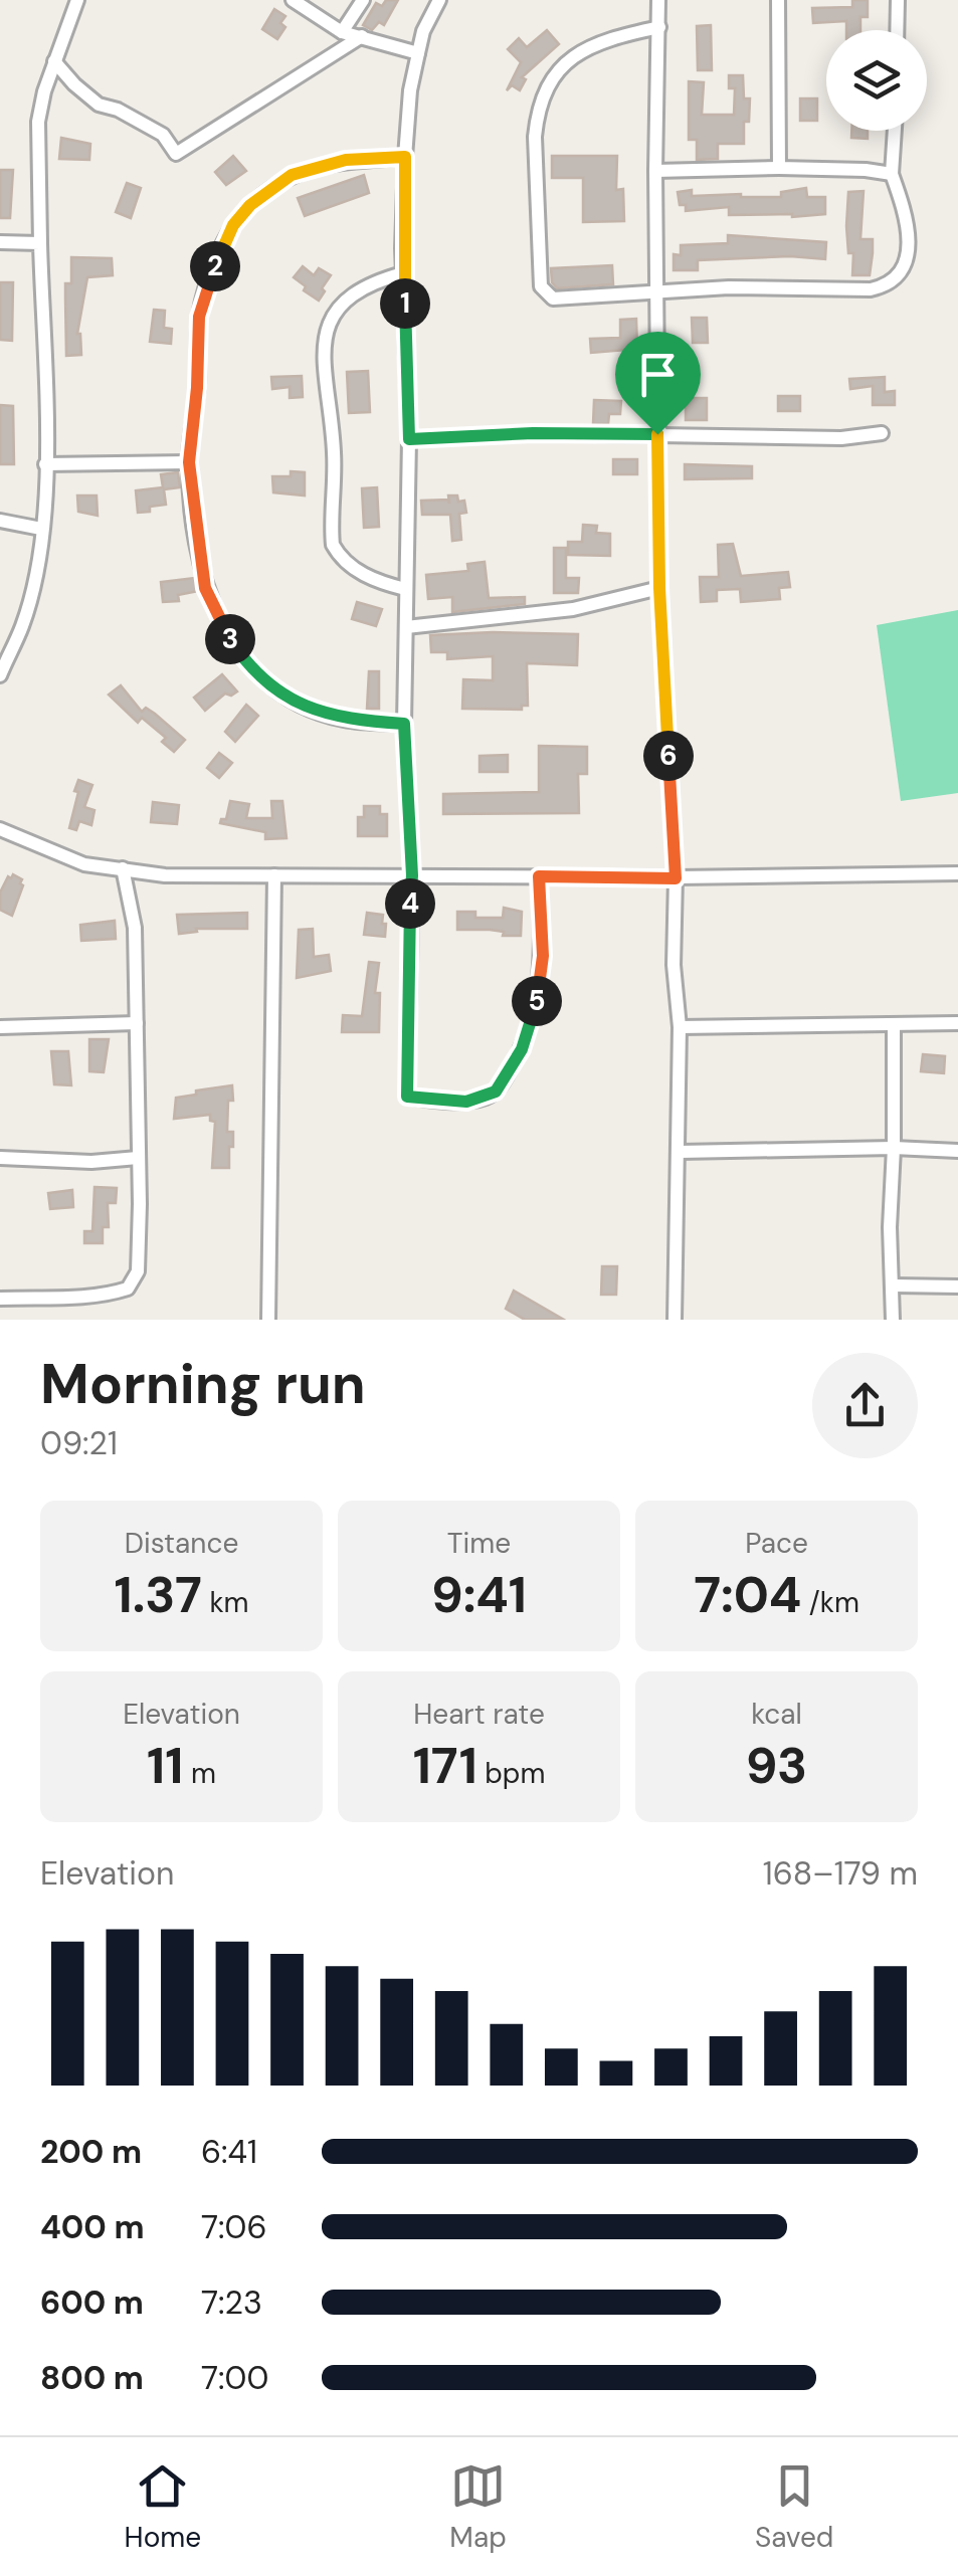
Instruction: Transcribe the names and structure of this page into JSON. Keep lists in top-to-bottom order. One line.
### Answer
{"page":{"pins":["2","1","3","6","4","5"],"heading":["Morning run","09:21"],"stats":[["Distance","1.37 km"],["Time","9:41"],["Pace","7:04 /km"],["Elevation","11 m"],["Heart rate","171 bpm"],["kcal","93"]],"chart":["Elevation","168–179 m"],"list":[{"name":"200 m","note":"6:41"},{"name":"400 m","note":"7:06"},{"name":"600 m","note":"7:23"},{"name":"800 m","note":"7:00"}],"tabs":["Home","Map","Saved"]}}
